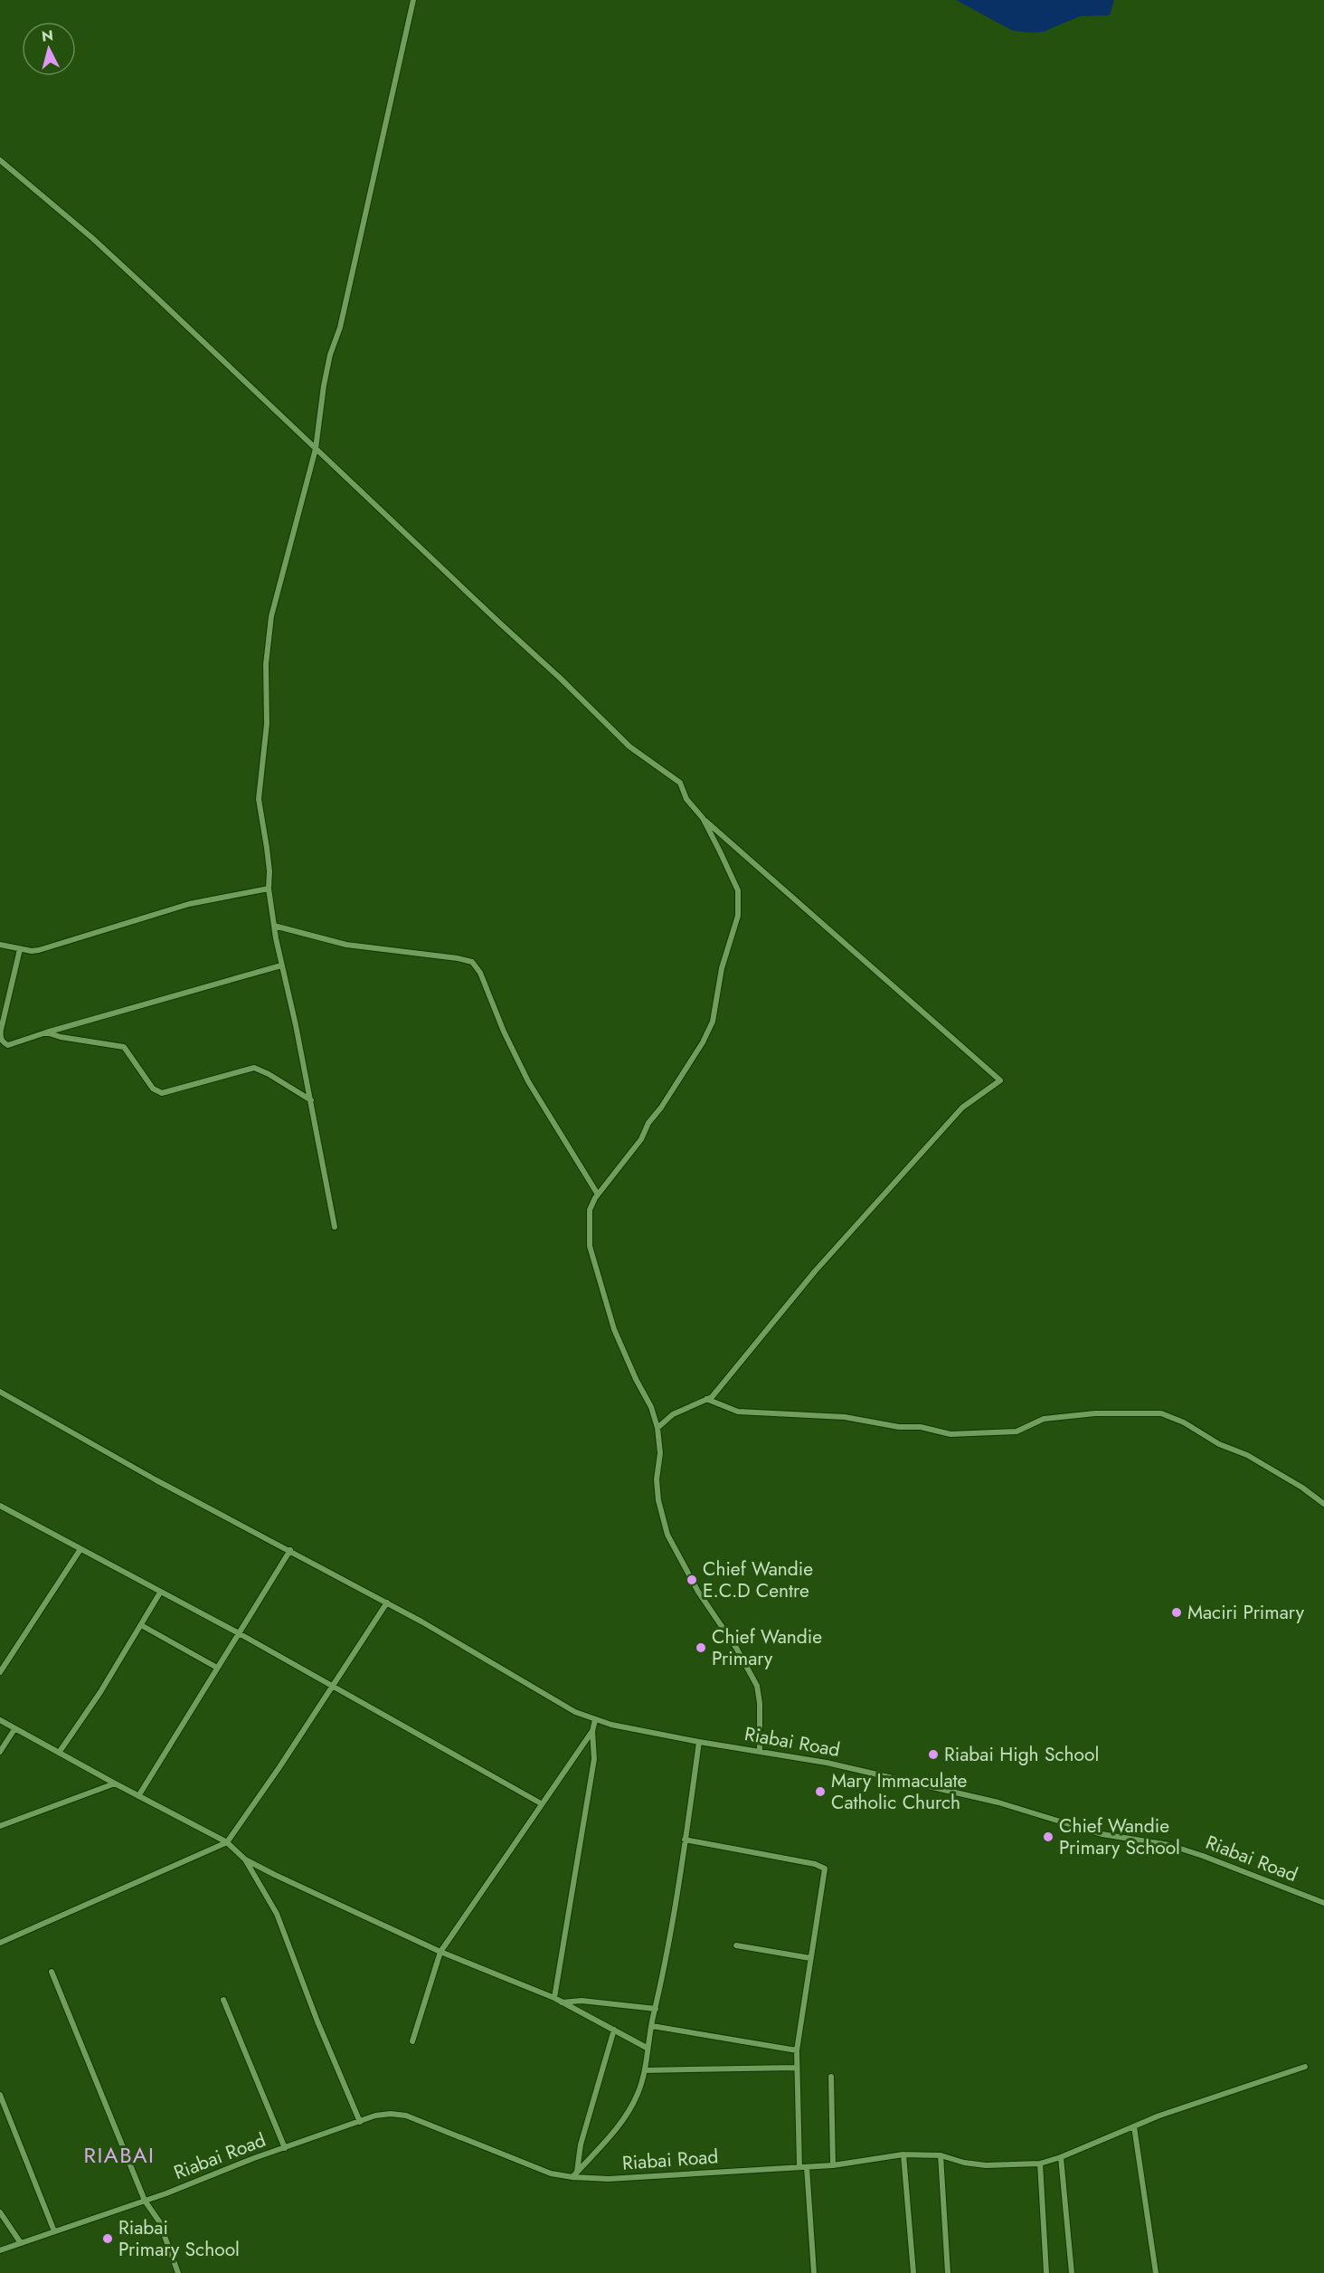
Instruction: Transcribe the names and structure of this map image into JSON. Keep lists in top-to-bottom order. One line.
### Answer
{"streets":{"street":["Riabai Road"]},"districts":["RIABAI"],"places":["Chief Wandie E.C.D Centre","Maciri Primary","Chief Wandie Primary","Riabai High School","Mary Immaculate Catholic Church","Chief Wandie Primary School","Riabai Primary School"],"north":"top"}
